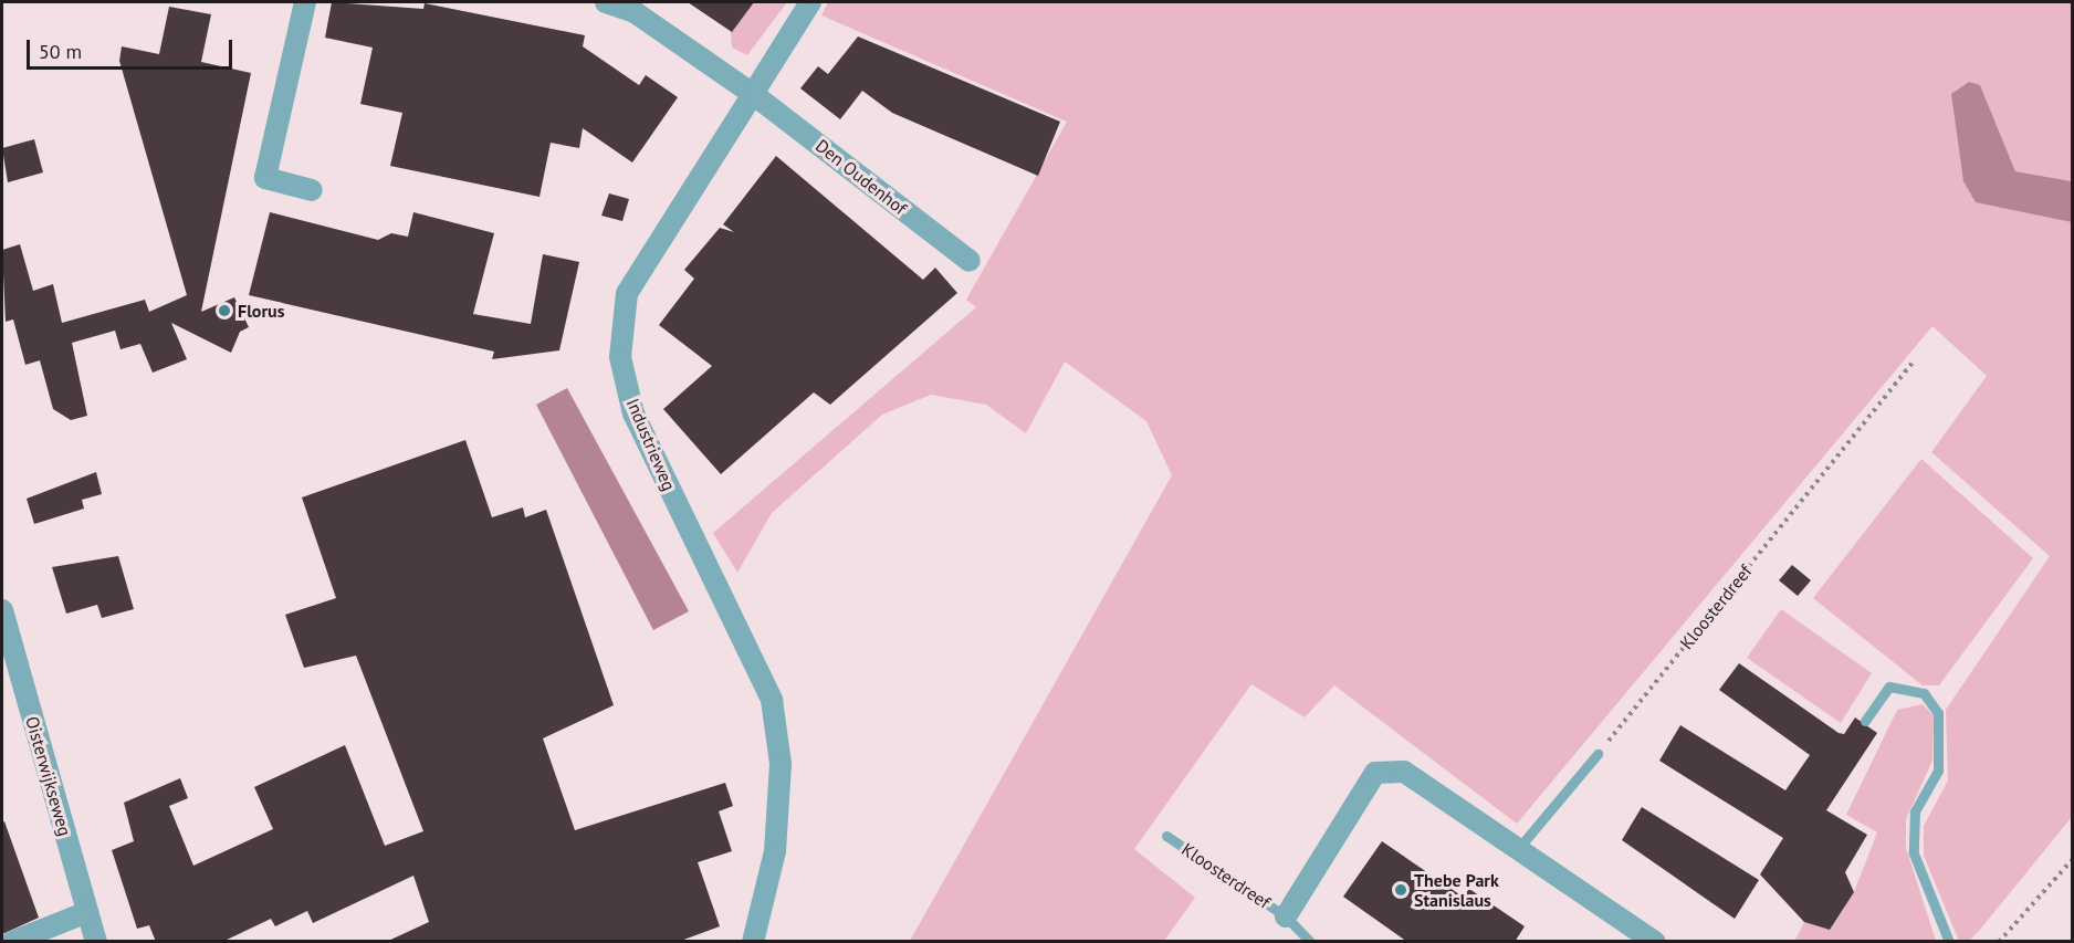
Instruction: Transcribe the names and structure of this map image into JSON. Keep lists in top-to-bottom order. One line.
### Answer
{"streets":{"street":["Den Oudenhof","Industrieweg","Kloosterdreef","Oisterwijkseweg"]},"crossings":[["Den Oudenhof","Industrieweg"]],"places":["Florus","Thebe Park Stanislaus"],"scale_bar":"50 m"}
